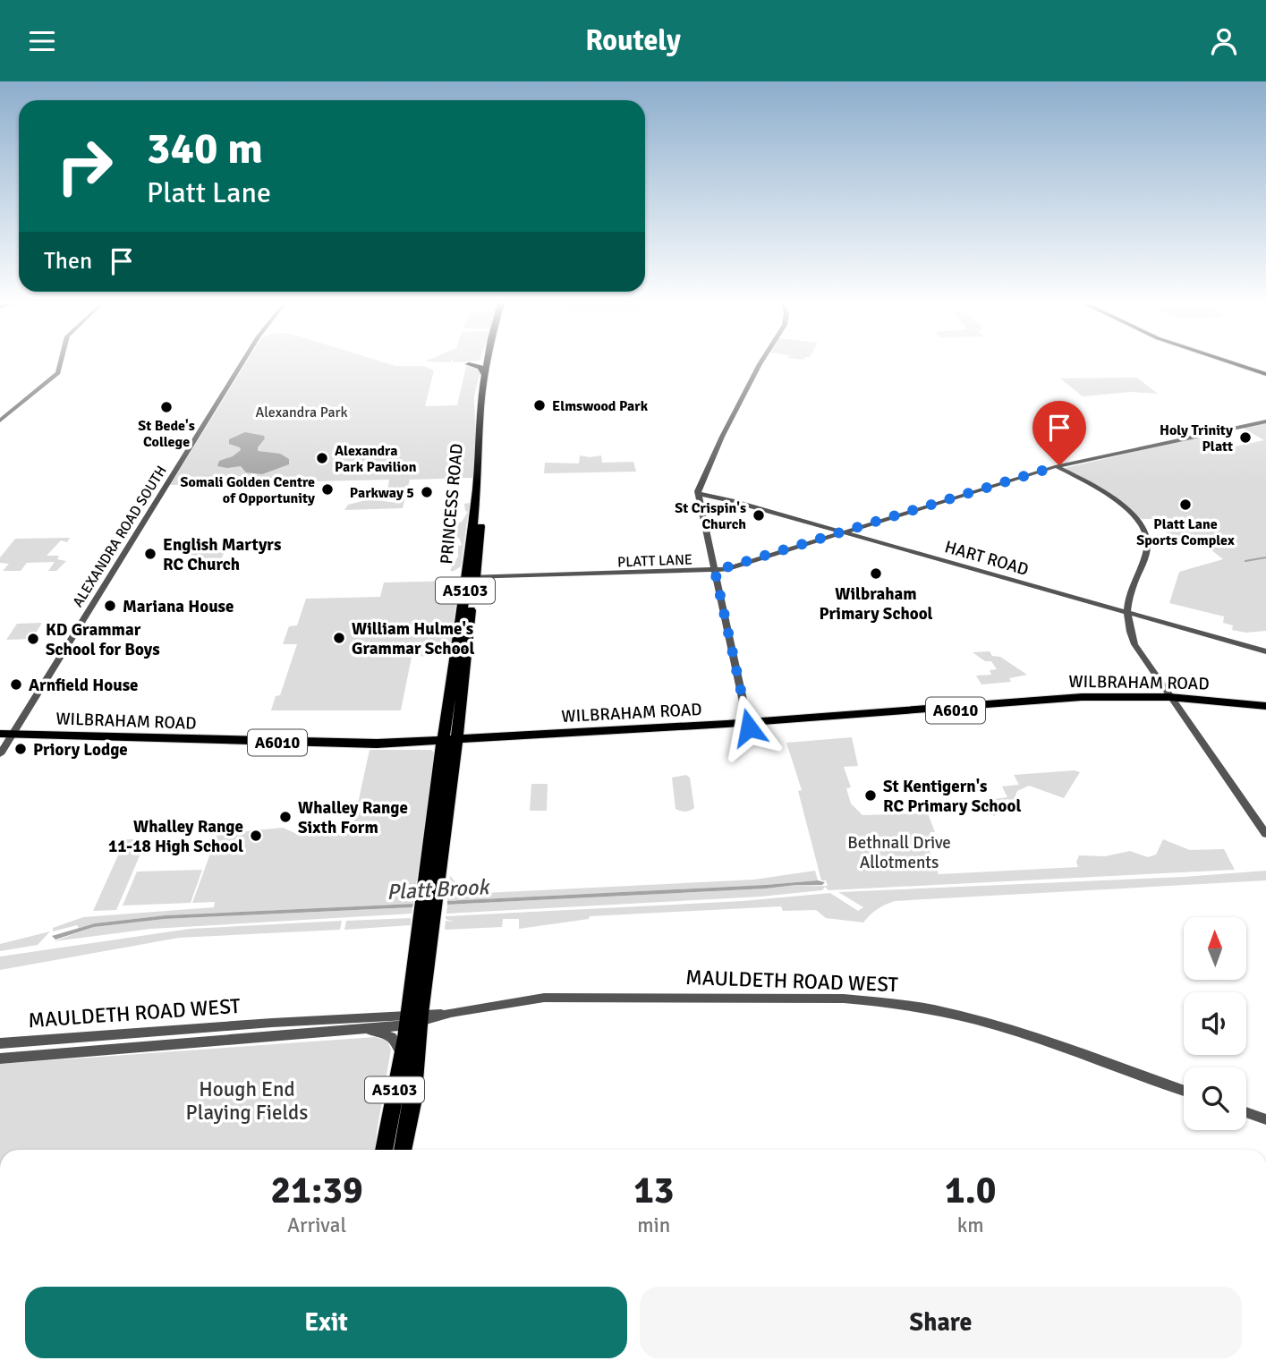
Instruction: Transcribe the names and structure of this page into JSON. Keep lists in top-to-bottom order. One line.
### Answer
{"streets":{"highway":["PRINCESS ROAD","A5103","WILBRAHAM ROAD","A6010"],"street":["ALEXANDRA ROAD SOUTH","HART ROAD","PLATT LANE","MAULDETH ROAD WEST"]},"crossings":[["PRINCESS ROAD","PLATT LANE"],["PRINCESS ROAD","WILBRAHAM ROAD"],["PRINCESS ROAD","MAULDETH ROAD WEST"],["ALEXANDRA ROAD SOUTH","WILBRAHAM ROAD"],["HART ROAD","PLATT LANE"]],"water":["Platt Brook"],"parks":["Alexandra Park","Bethnall Drive Allotments","Hough End Playing Fields"],"places":["Elmswood Park","St Bede's College","Holy Trinity Platt","Alexandra Park Pavilion","Somali Golden Centre of Opportunity","Parkway 5","Platt Lane Sports Complex","St Crispin's Church","English Martyrs RC Church","Wilbraham Primary School","Mariana House","William Hulme's Grammar School","KD Grammar School for Boys","Arnfield House","Priory Lodge","St Kentigern's RC Primary School","Whalley Range Sixth Form","Whalley Range 11-18 High School"],"north":"top","page":{"header":"Routely","turn":["340 m","Platt Lane"],"then":"Then","eta":["21:39","Arrival","13","min","1.0","km"],"buttons":["Exit","Share"]}}
